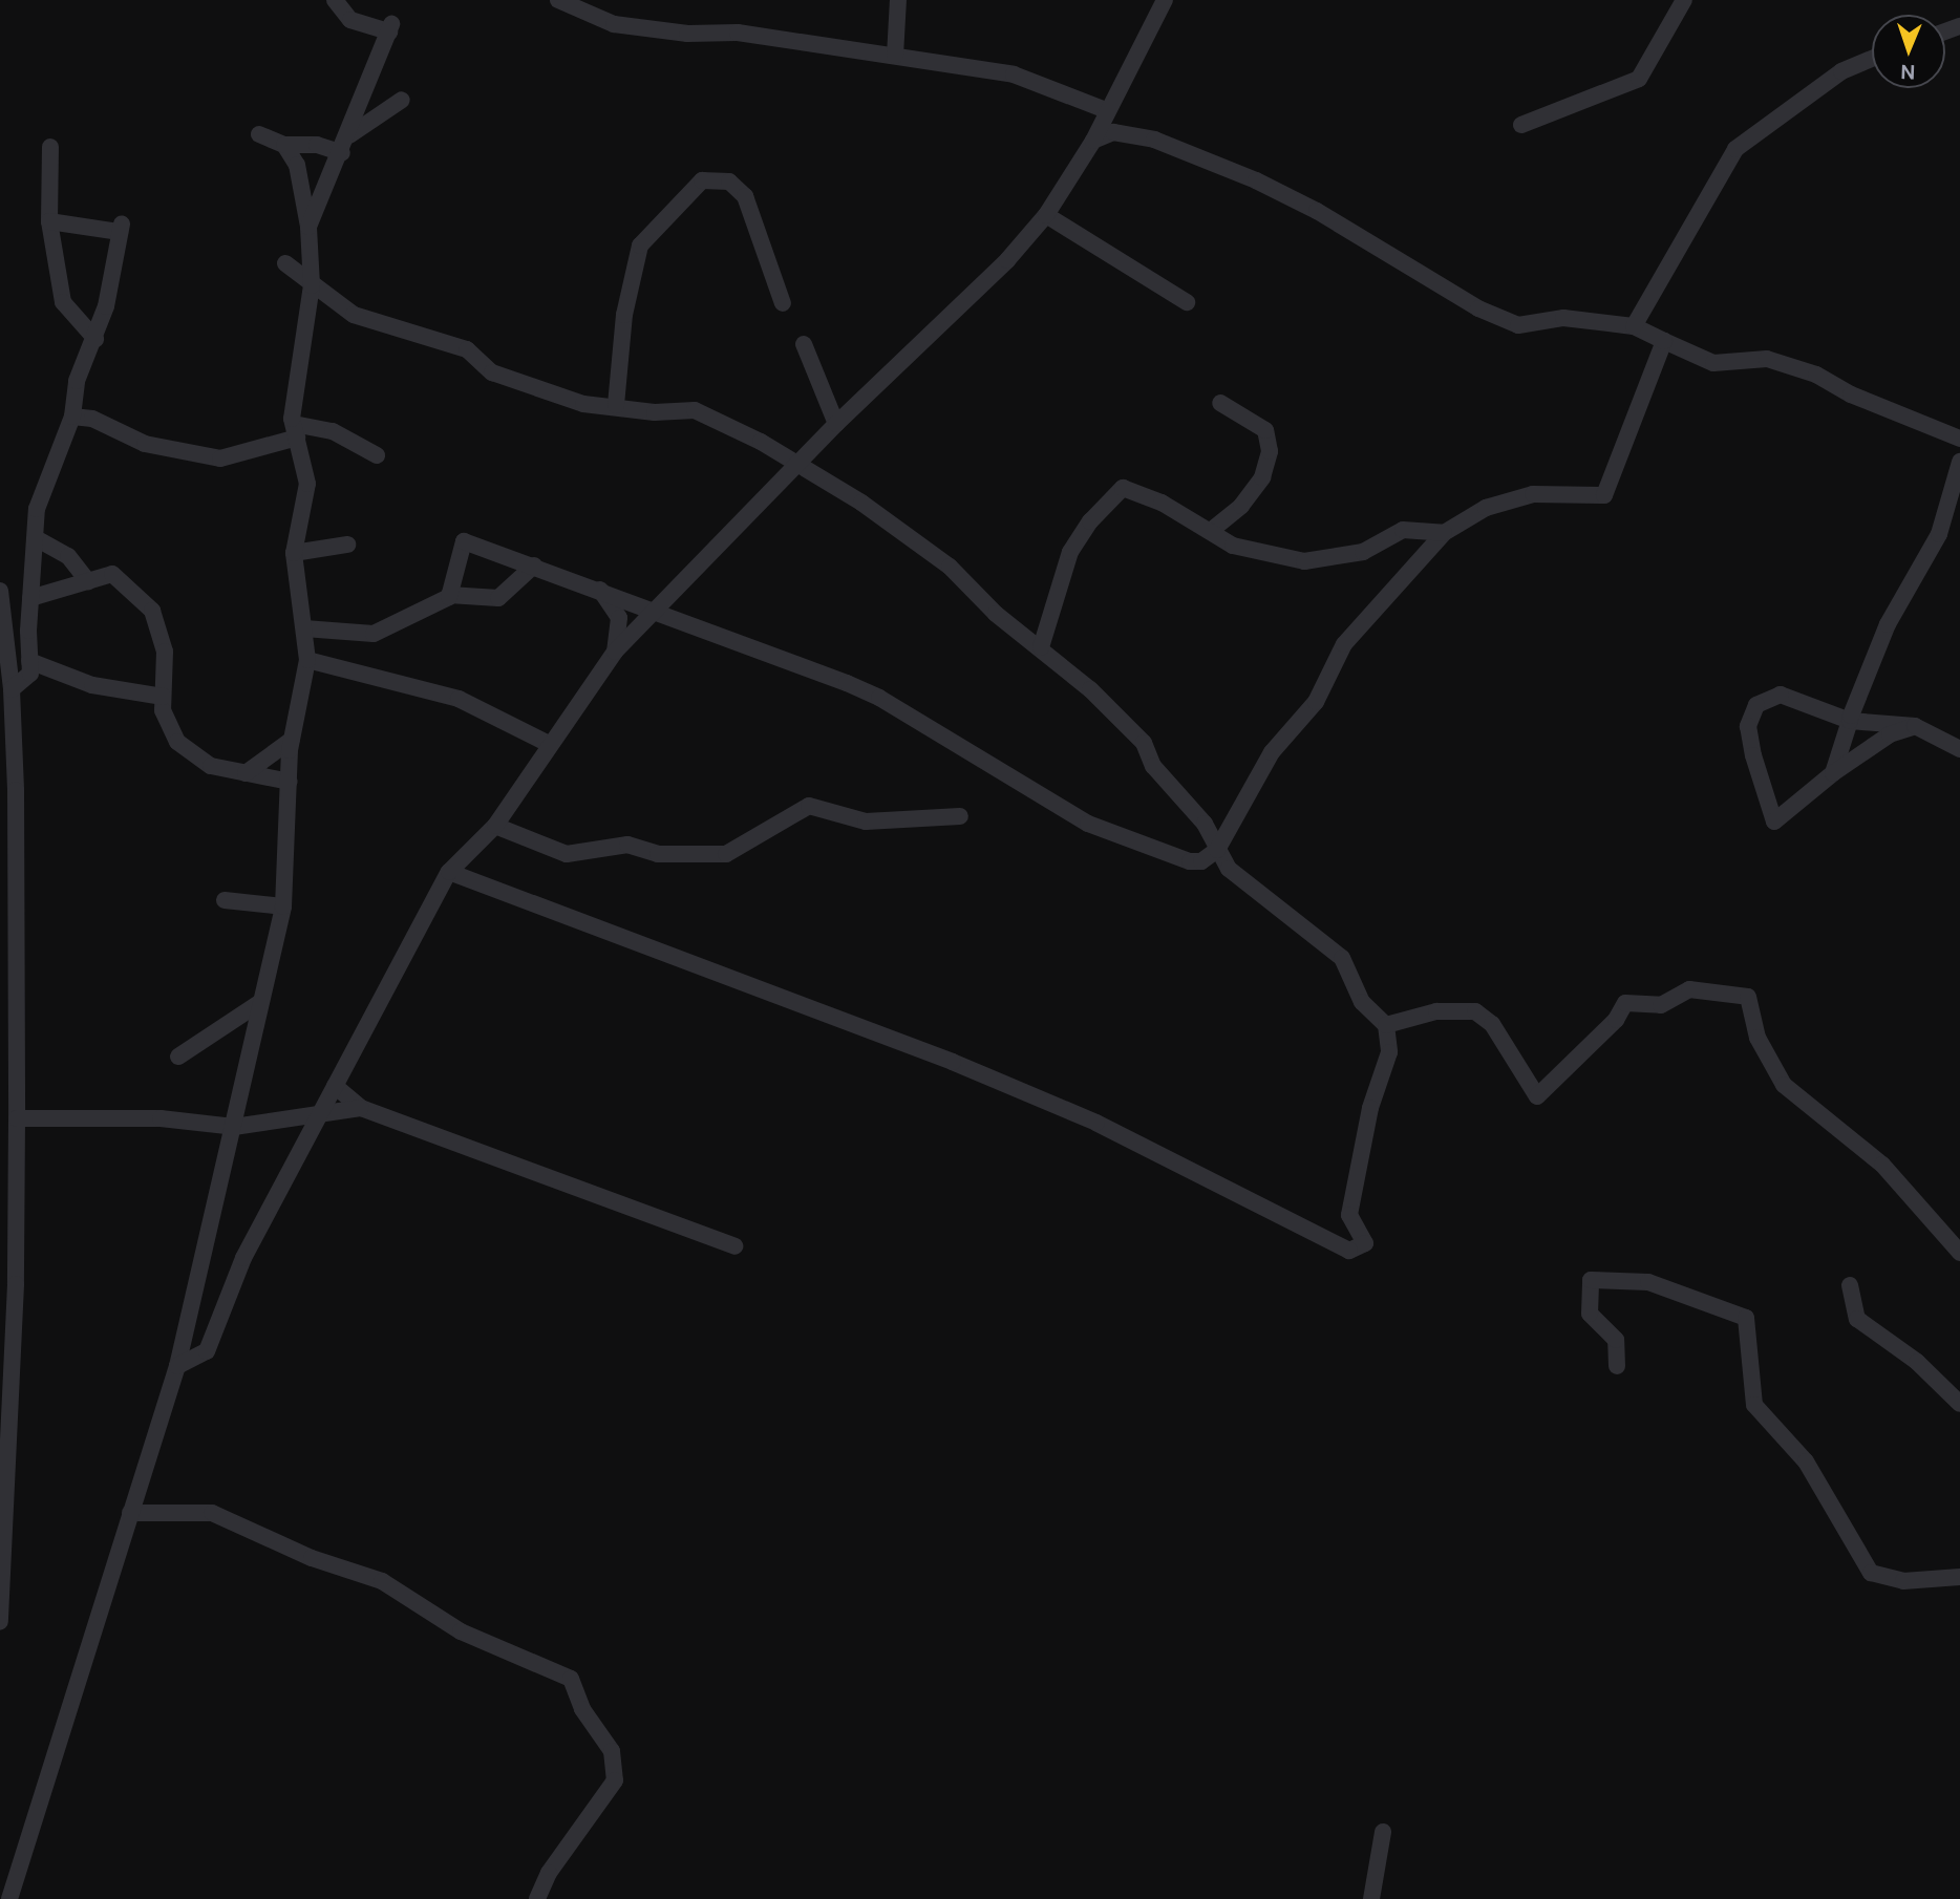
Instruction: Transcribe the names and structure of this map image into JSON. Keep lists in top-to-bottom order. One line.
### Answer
{"north":"bottom"}
